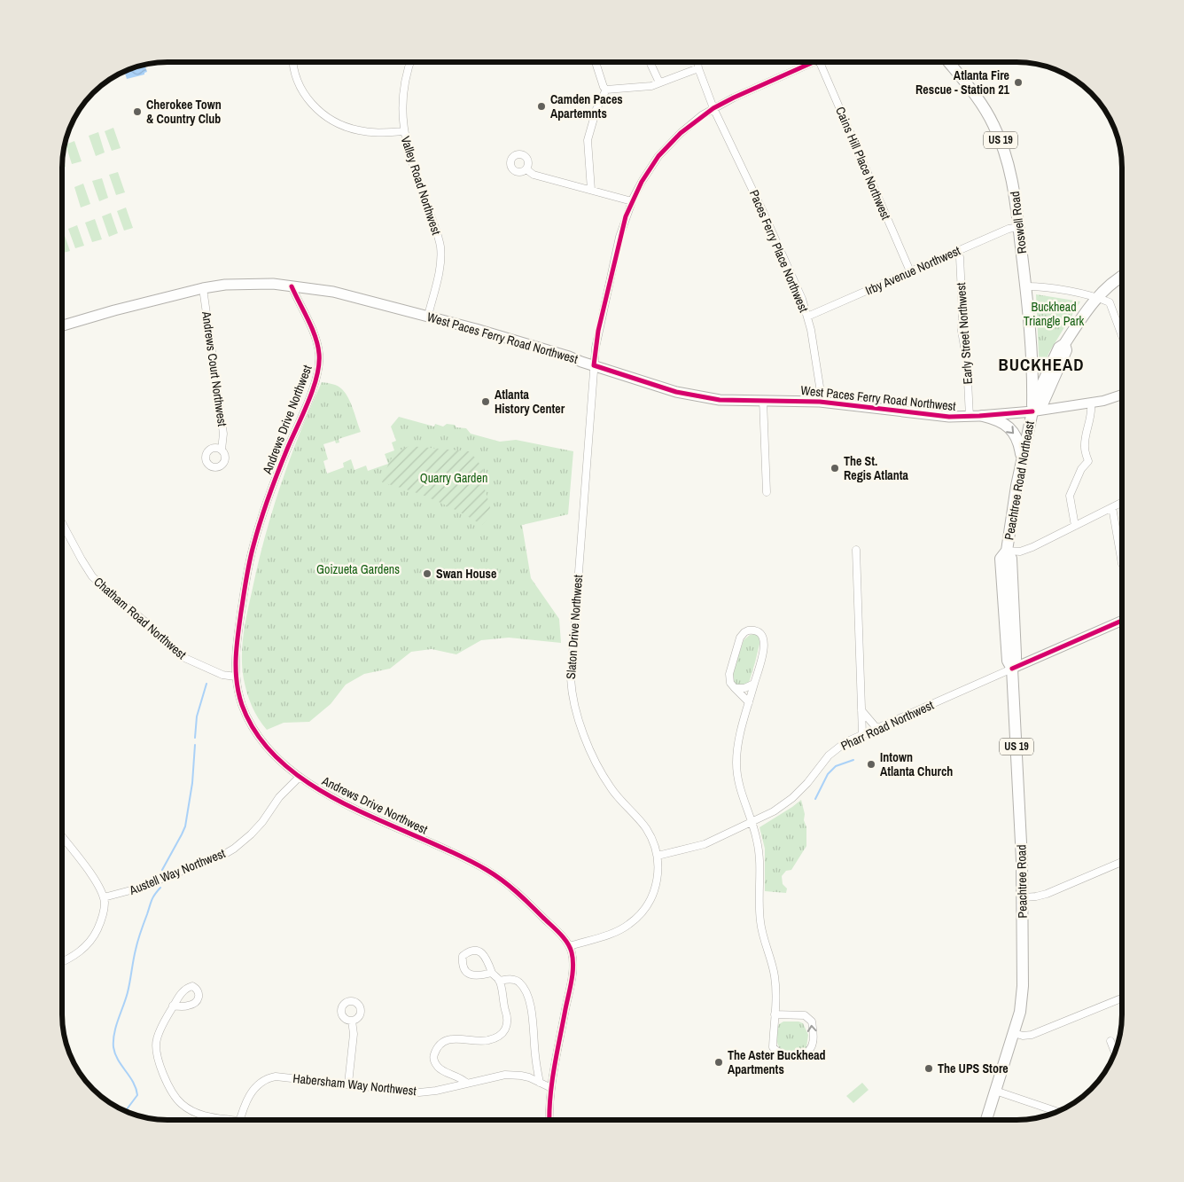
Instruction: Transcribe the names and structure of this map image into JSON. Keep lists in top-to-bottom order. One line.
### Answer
{"streets":{"main road":["US 19","Roswell Road","West Paces Ferry Road Northwest","Peachtree Road Northeast","Peachtree Road"],"street":["Cains Hill Place Northwest","Valley Road Northwest","Paces Ferry Place Northwest","Irby Avenue Northwest","Early Street Northwest","Andrews Court Northwest","Andrews Drive Northwest","Chatham Road Northwest","Slaton Drive Northwest","Pharr Road Northwest","Austell Way Northwest","Habersham Way Northwest"]},"crossings":[["US 19","Peachtree Road"],["Cains Hill Place Northwest","Irby Avenue Northwest"],["Valley Road Northwest","West Paces Ferry Road Northwest"],["Roswell Road","Irby Avenue Northwest"],["Roswell Road","West Paces Ferry Road Northwest"],["Roswell Road","Peachtree Road Northeast"],["Paces Ferry Place Northwest","Irby Avenue Northwest"],["Paces Ferry Place Northwest","West Paces Ferry Road Northwest"],["Paces Ferry Place Northwest","Slaton Drive Northwest"],["Irby Avenue Northwest","Early Street Northwest"],["Early Street Northwest","West Paces Ferry Road Northwest"],["West Paces Ferry Road Northwest","Andrews Court Northwest"],["West Paces Ferry Road Northwest","Andrews Drive Northwest"],["West Paces Ferry Road Northwest","Peachtree Road Northeast"],["West Paces Ferry Road Northwest","Slaton Drive Northwest"],["Andrews Drive Northwest","Chatham Road Northwest"],["Andrews Drive Northwest","Slaton Drive Northwest"],["Andrews Drive Northwest","Austell Way Northwest"],["Peachtree Road Northeast","Pharr Road Northwest"],["Peachtree Road Northeast","Peachtree Road"],["Slaton Drive Northwest","Pharr Road Northwest"],["Pharr Road Northwest","Peachtree Road"]],"districts":["BUCKHEAD"],"parks":["Buckhead Triangle Park","Quarry Garden","Goizueta Gardens"],"places":["Atlanta Fire Rescue - Station 21","Camden Paces Apartemnts","Cherokee Town & Country Club","Atlanta History Center","The St. Regis Atlanta","Swan House","Intown Atlanta Church","The Aster Buckhead Apartments","The UPS Store"]}
